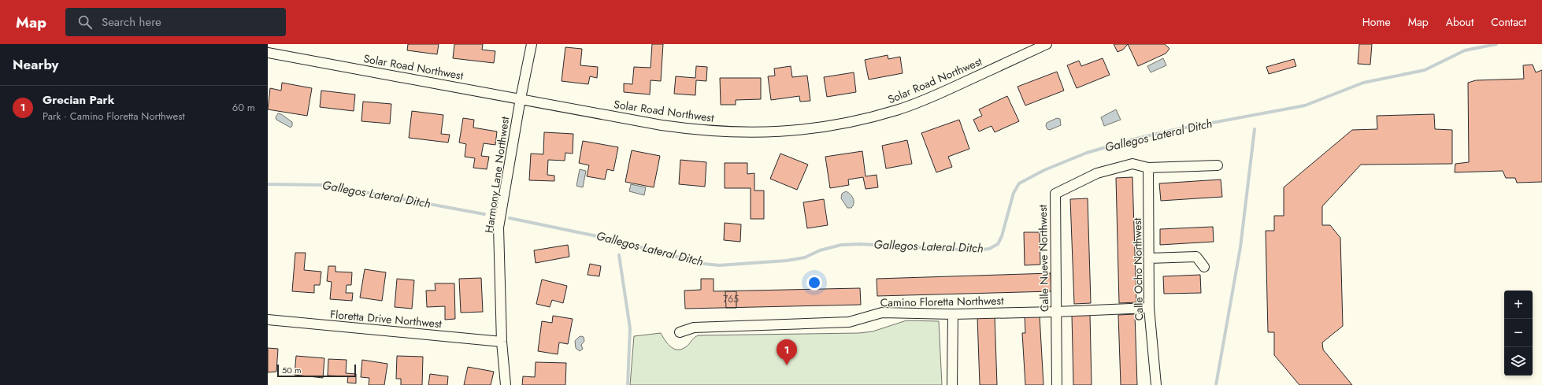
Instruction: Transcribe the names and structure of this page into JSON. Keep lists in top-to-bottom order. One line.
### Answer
{"streets":{"street":["Solar Road Northwest","Harmony Lane Northwest","Calle Nueve Northwest","Calle Ocho Northwest","Camino Floretta Northwest","Floretta Drive Northwest"]},"crossings":[["Solar Road Northwest","Harmony Lane Northwest"],["Harmony Lane Northwest","Floretta Drive Northwest"],["Calle Nueve Northwest","Calle Ocho Northwest"],["Calle Nueve Northwest","Camino Floretta Northwest"],["Calle Ocho Northwest","Camino Floretta Northwest"]],"water":["Gallegos Lateral Ditch"],"house_numbers":["765"],"scale_bar":"50 m","page":{"header":"Map","search":"Search here","nav":["Home","Map","About","Contact"],"heading":"Nearby","list":[{"mark":"1","name":"Grecian Park","note":"Park · Camino Floretta Northwest","value":"60 m"}],"map_buttons":["+","−"],"pins":"1","scale":"50 m"}}
